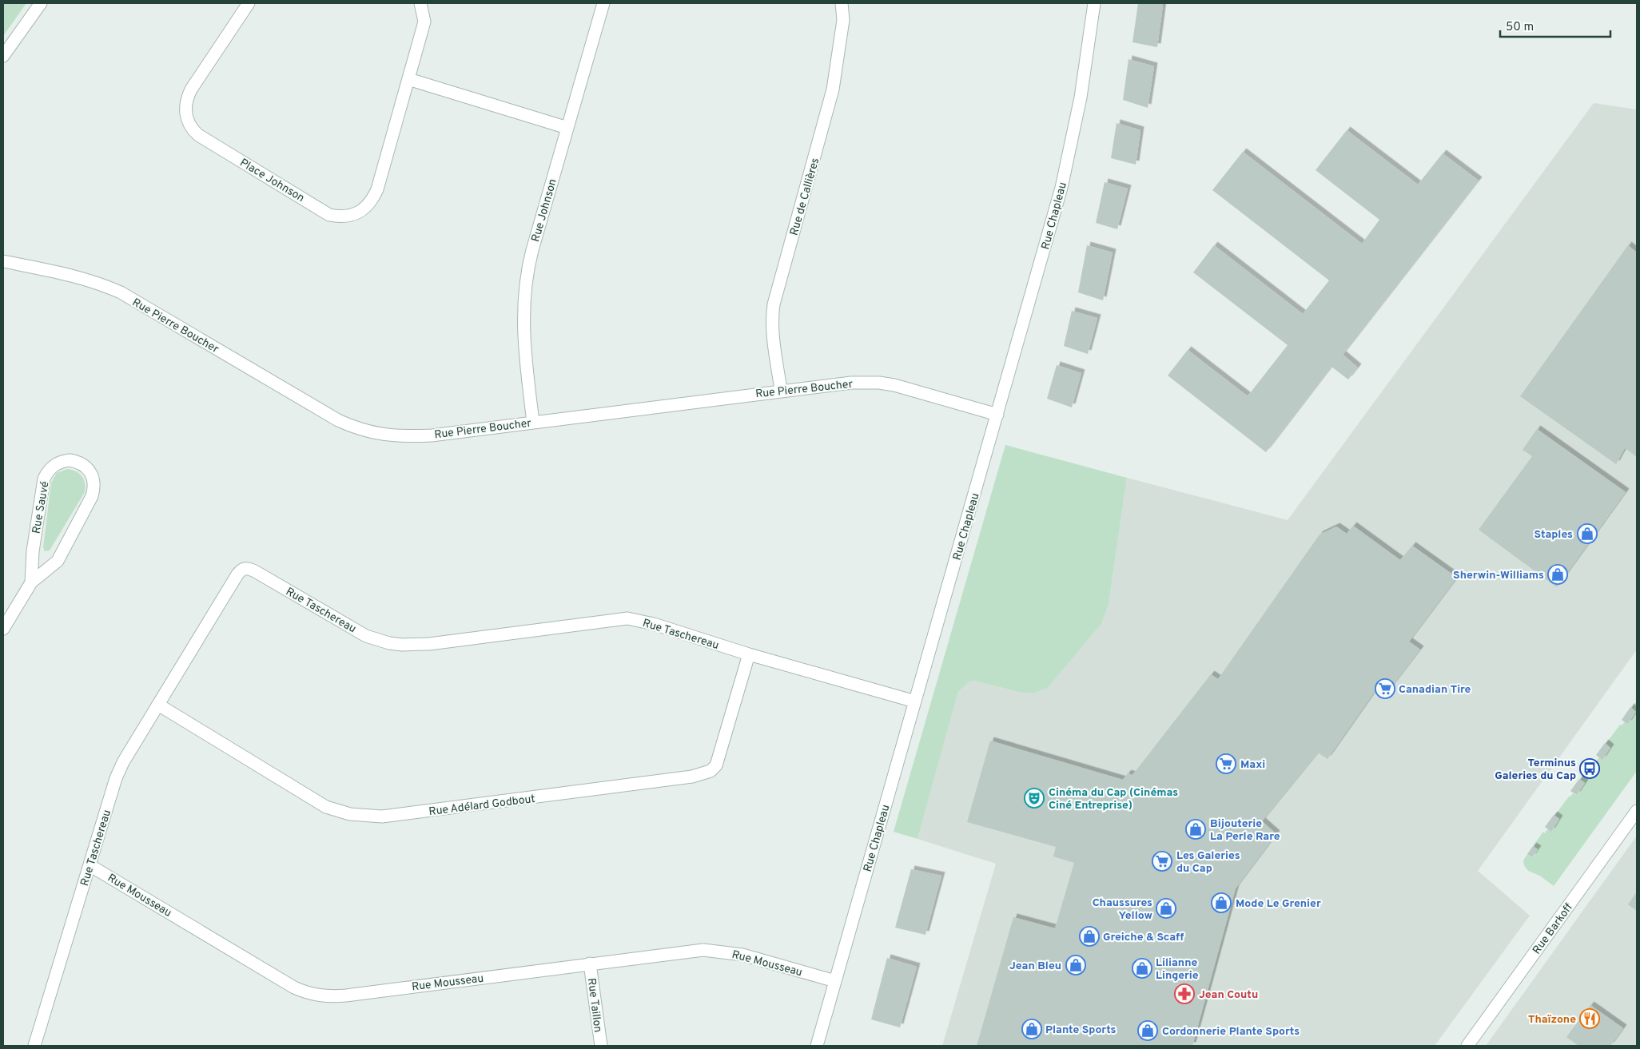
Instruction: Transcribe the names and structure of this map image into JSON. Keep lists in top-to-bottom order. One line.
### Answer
{"streets":{"street":["Place Johnson","Rue de Callières","Rue Johnson","Rue Chapleau","Rue Pierre Boucher","Rue Sauvé","Rue Taschereau","Rue Adélard Godbout","Rue Mousseau","Rue Barkoff","Rue Taillon"]},"crossings":[["Rue de Callières","Rue Pierre Boucher"],["Rue Johnson","Rue Pierre Boucher"],["Rue Chapleau","Rue Pierre Boucher"],["Rue Chapleau","Rue Taschereau"],["Rue Chapleau","Rue Mousseau"],["Rue Taschereau","Rue Adélard Godbout"],["Rue Taschereau","Rue Mousseau"],["Rue Mousseau","Rue Taillon"]],"places":{"shop":["Staples","Sherwin-Williams","Bijouterie La Perle Rare","Mode Le Grenier","Chaussures Yellow","Greiche & Scaff","Jean Bleu","Lilianne Lingerie","Plante Sports","Cordonnerie Plante Sports"],"supermarket":["Canadian Tire","Maxi","Les Galeries du Cap"],"bus stop":["Terminus Galeries du Cap"],"theatre":["Cinéma du Cap (Cinémas Ciné Entreprise)"],"pharmacy":["Jean Coutu"],"restaurant":["Thaïzone"]},"scale_bar":"50 m"}
